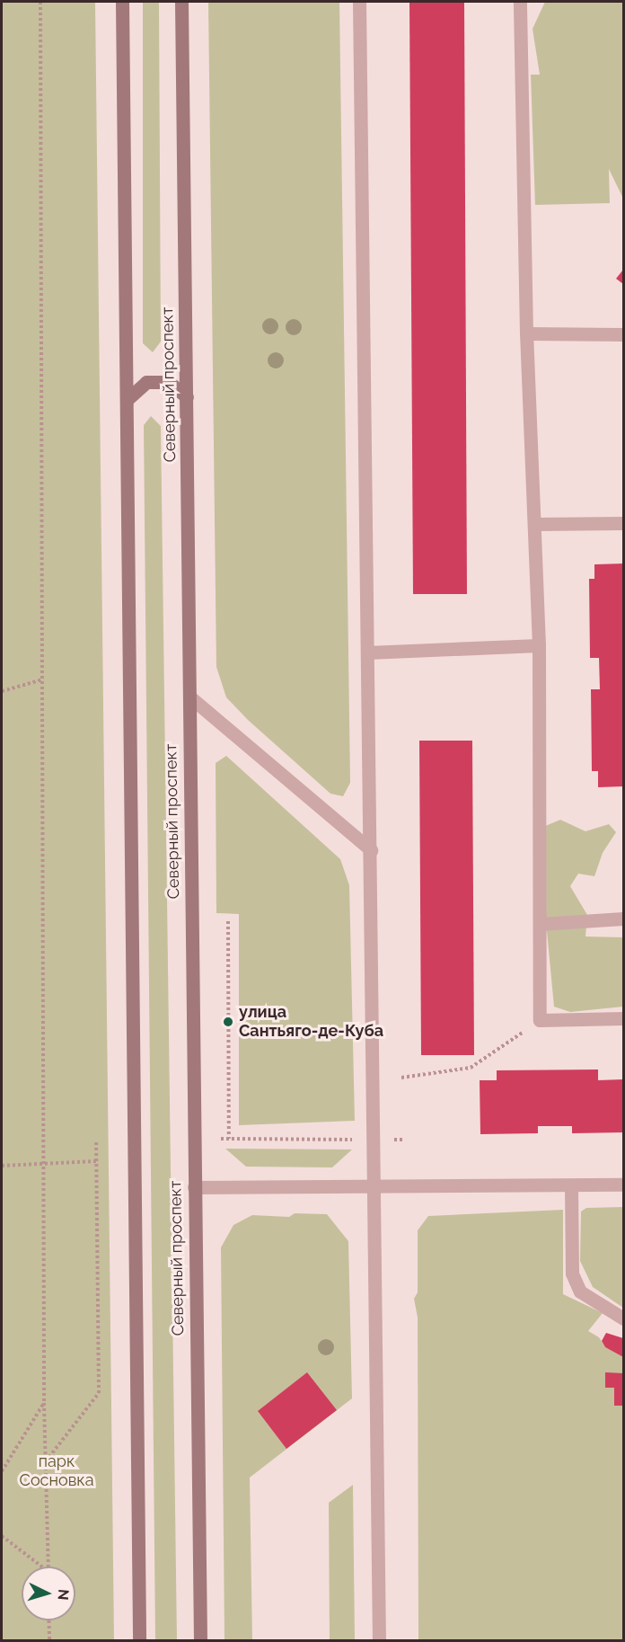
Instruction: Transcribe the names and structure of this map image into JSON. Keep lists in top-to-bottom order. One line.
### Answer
{"streets":{"main road":["Северный проспект"]},"parks":["парк Сосновка"],"places":["улица Сантьяго-де-Куба"],"north":"right"}
